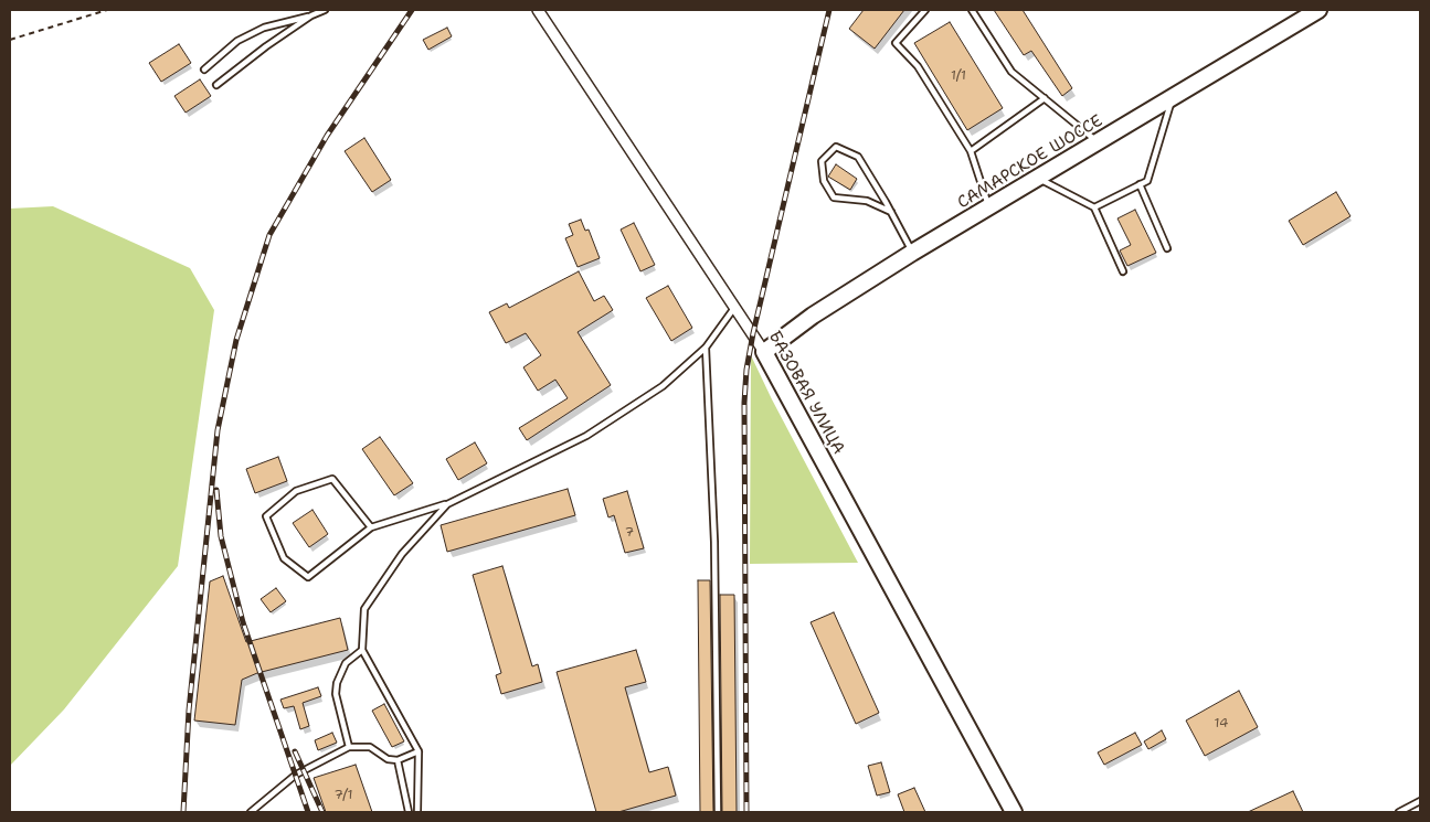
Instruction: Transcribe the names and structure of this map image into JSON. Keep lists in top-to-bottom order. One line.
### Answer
{"streets":{"street":["САМАРСКОЕ ШОССЕ","БАЗОВАЯ УЛИЦА"]},"crossings":[["САМАРСКОЕ ШОССЕ","БАЗОВАЯ УЛИЦА"]],"house_numbers":["1/1","7","14","7/1"]}
